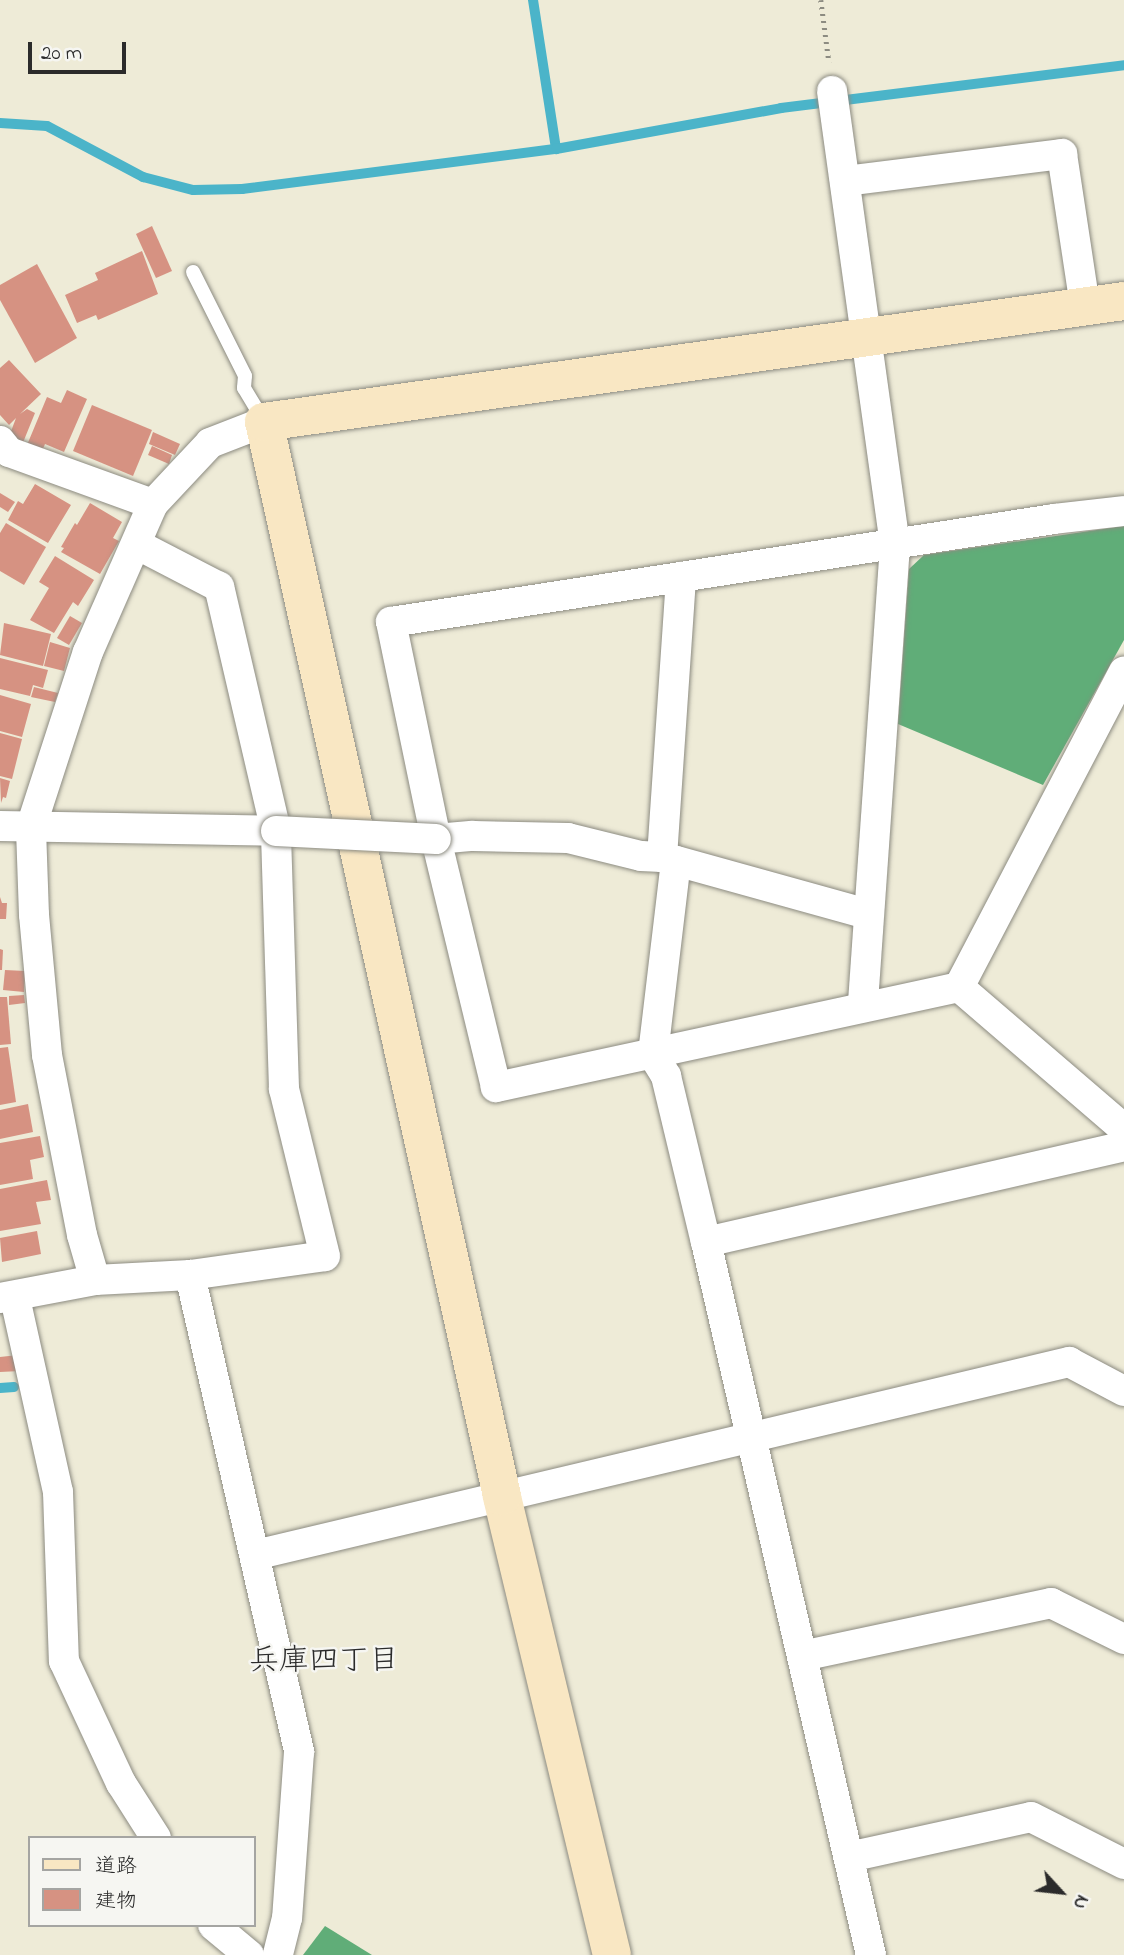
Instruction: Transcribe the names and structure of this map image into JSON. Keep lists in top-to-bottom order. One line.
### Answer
{"districts":["兵庫四丁目"],"legend":["道路","建物"],"scale_bar":"20 m","north":"bottom right"}
